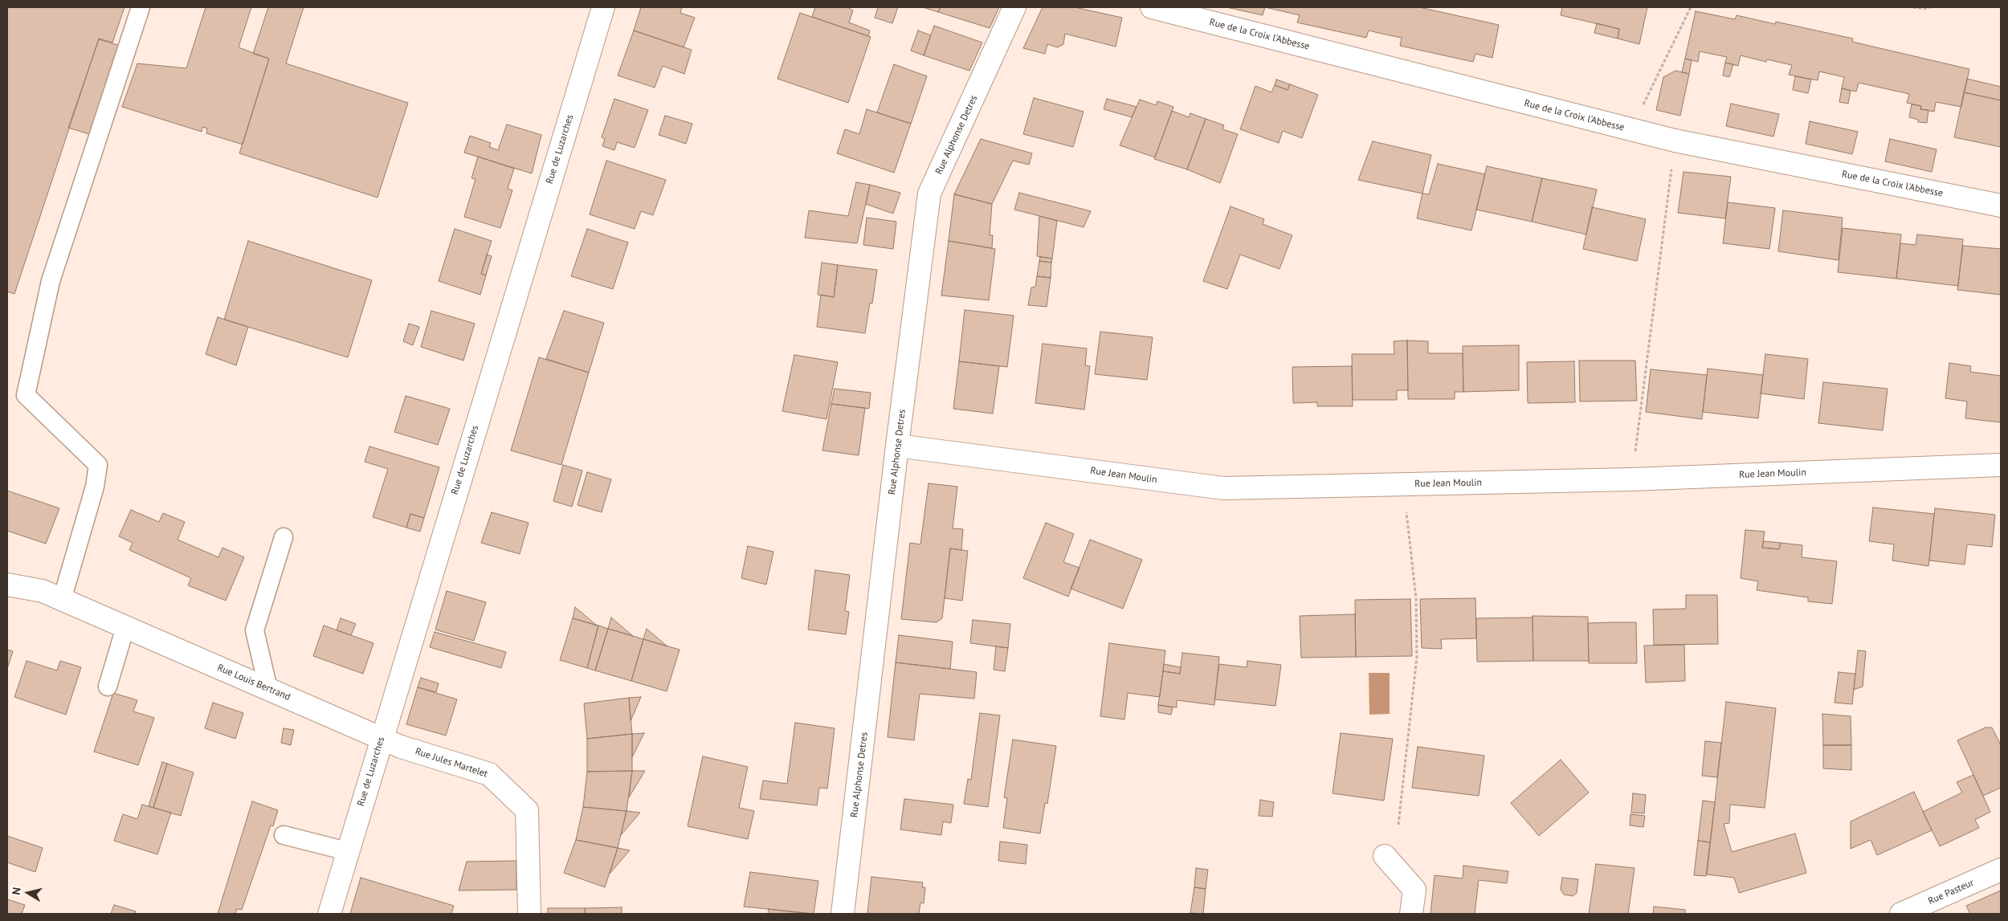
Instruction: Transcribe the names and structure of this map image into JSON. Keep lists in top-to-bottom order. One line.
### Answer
{"streets":{"street":["Rue de la Croix l'Abbesse","Rue Alphonse Detres","Rue de Luzarches","Rue Jean Moulin","Rue Louis Bertrand","Rue Jules Martelet","Rue Pasteur"]},"crossings":[["Rue Alphonse Detres","Rue Jean Moulin"],["Rue de Luzarches","Rue Louis Bertrand"],["Rue de Luzarches","Rue Jules Martelet"],["Rue Louis Bertrand","Rue Jules Martelet"]],"north":"left"}
